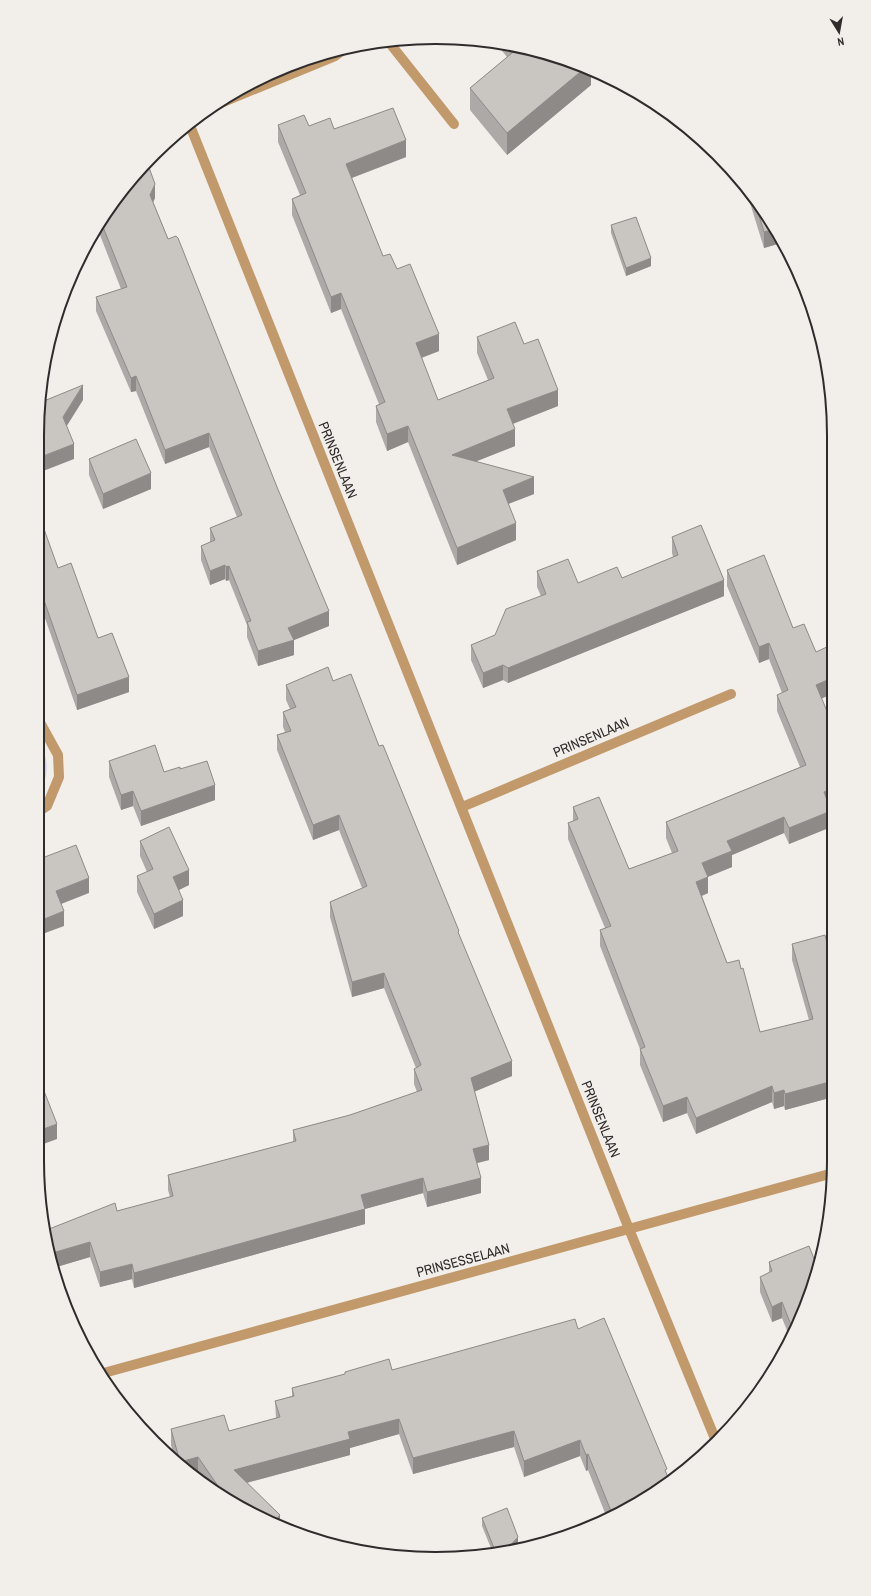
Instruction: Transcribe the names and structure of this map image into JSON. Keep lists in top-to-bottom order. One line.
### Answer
{"streets":{"street":["PRINSENLAAN","PRINSESSELAAN"]},"crossings":[["PRINSENLAAN","PRINSESSELAAN"]],"north":"bottom"}
